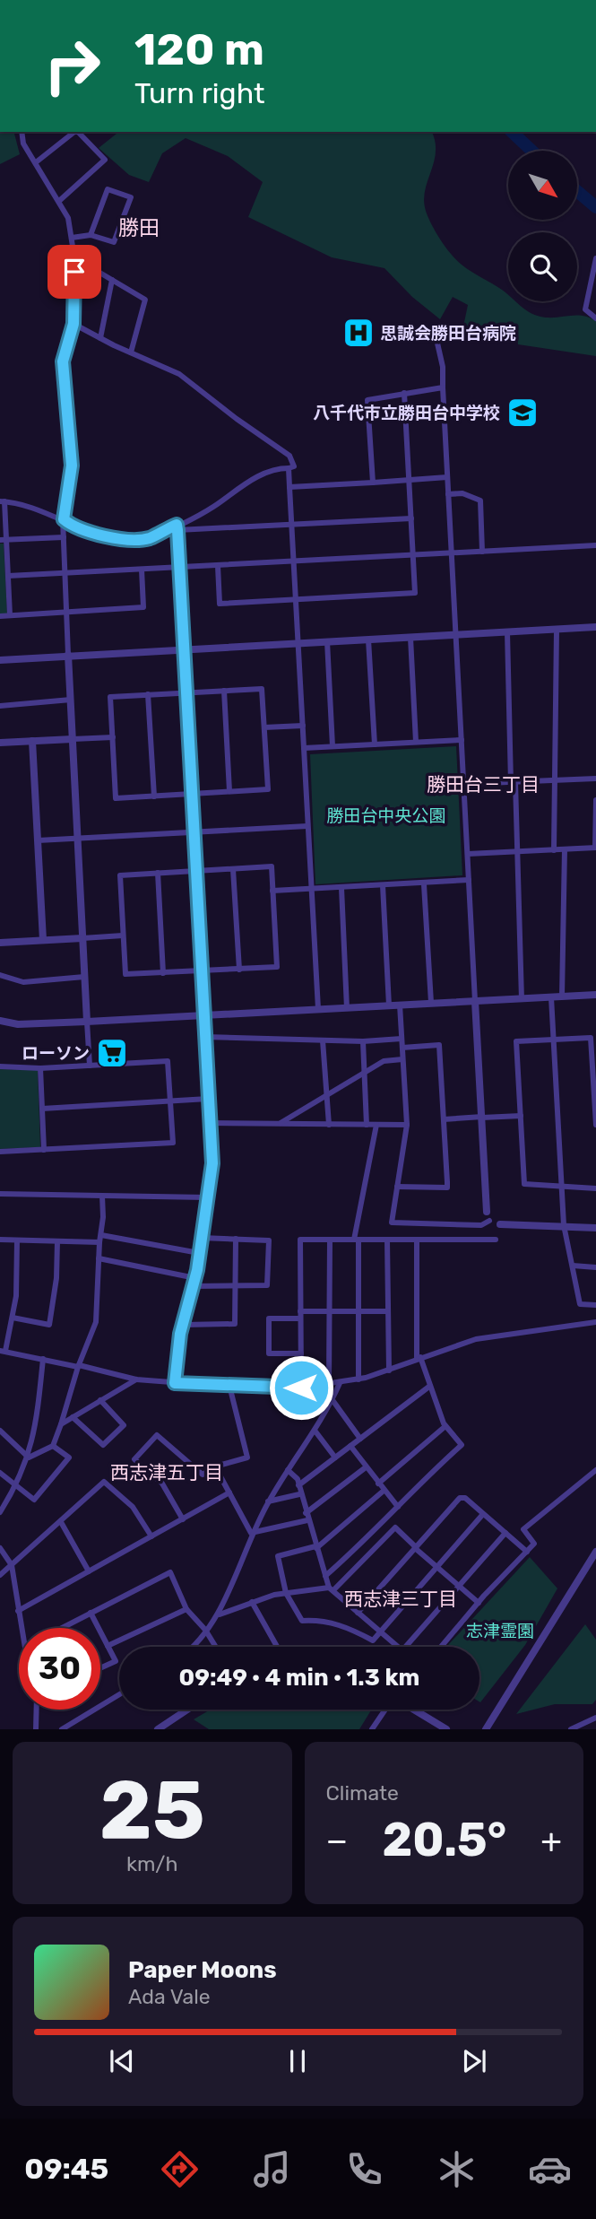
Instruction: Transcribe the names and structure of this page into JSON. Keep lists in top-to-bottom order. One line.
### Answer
{"districts":["勝田","勝田台三丁目","西志津五丁目","西志津三丁目"],"parks":["勝田台中央公園","志津霊園"],"places":{"hospital":["思誠会勝田台病院"],"school or university":["八千代市立勝田台中学校"],"supermarket":["ローソン"]},"north":"bottom right","page":{"turn":["120 m","Turn right"],"limit":"30","trip":"09:49 · 4 min · 1.3 km","tile":[["25","km/h"],"Climate"],"heat":["−","20.5°","+"],"song":["Paper Moons","Ada Vale"],"tabs":"09:45"}}
